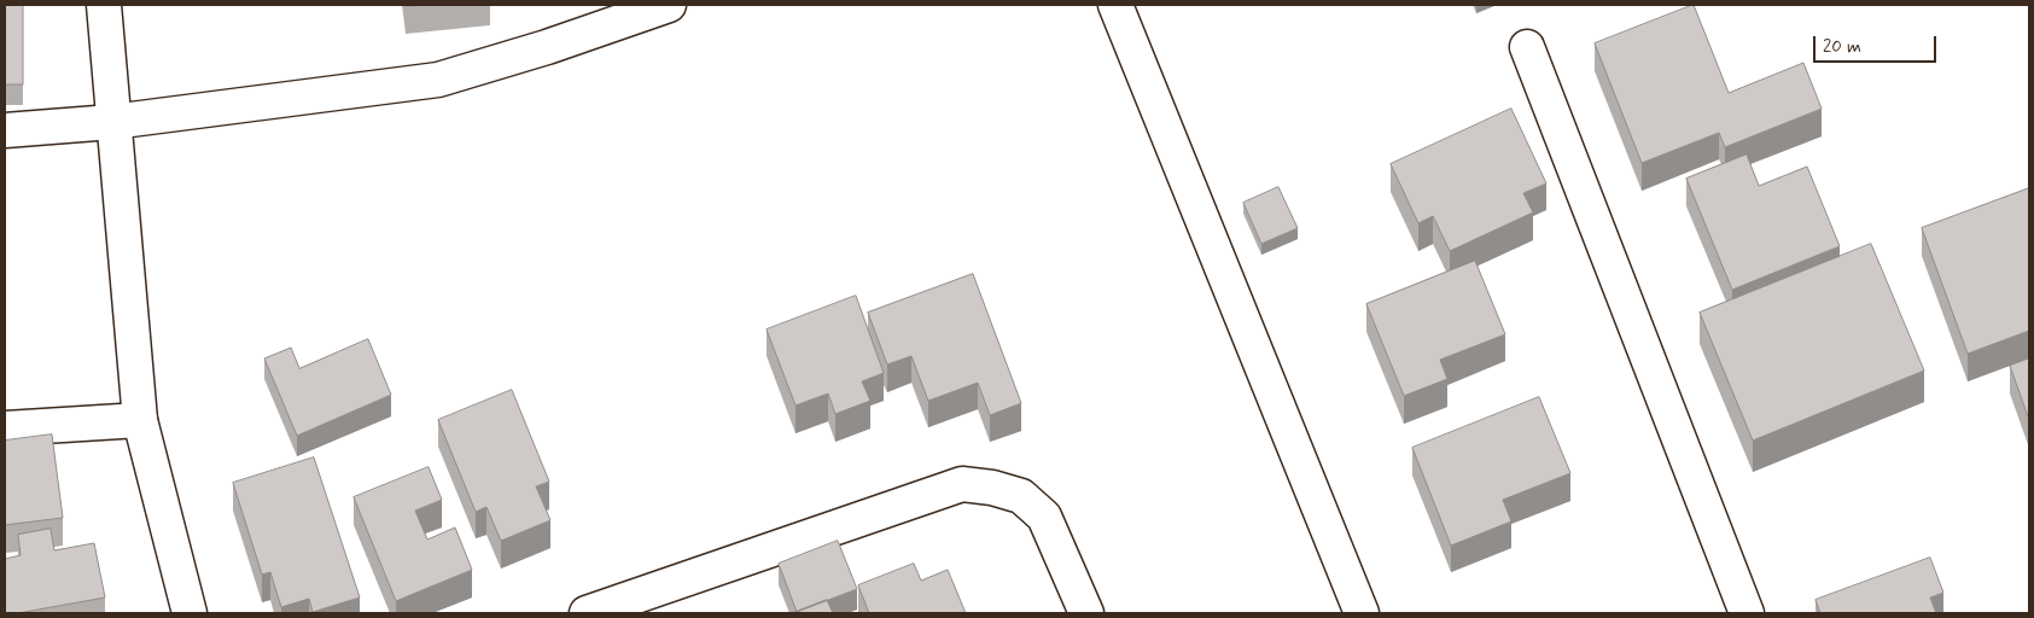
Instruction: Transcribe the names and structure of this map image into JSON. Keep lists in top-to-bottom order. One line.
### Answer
{"scale_bar":"20 m"}
